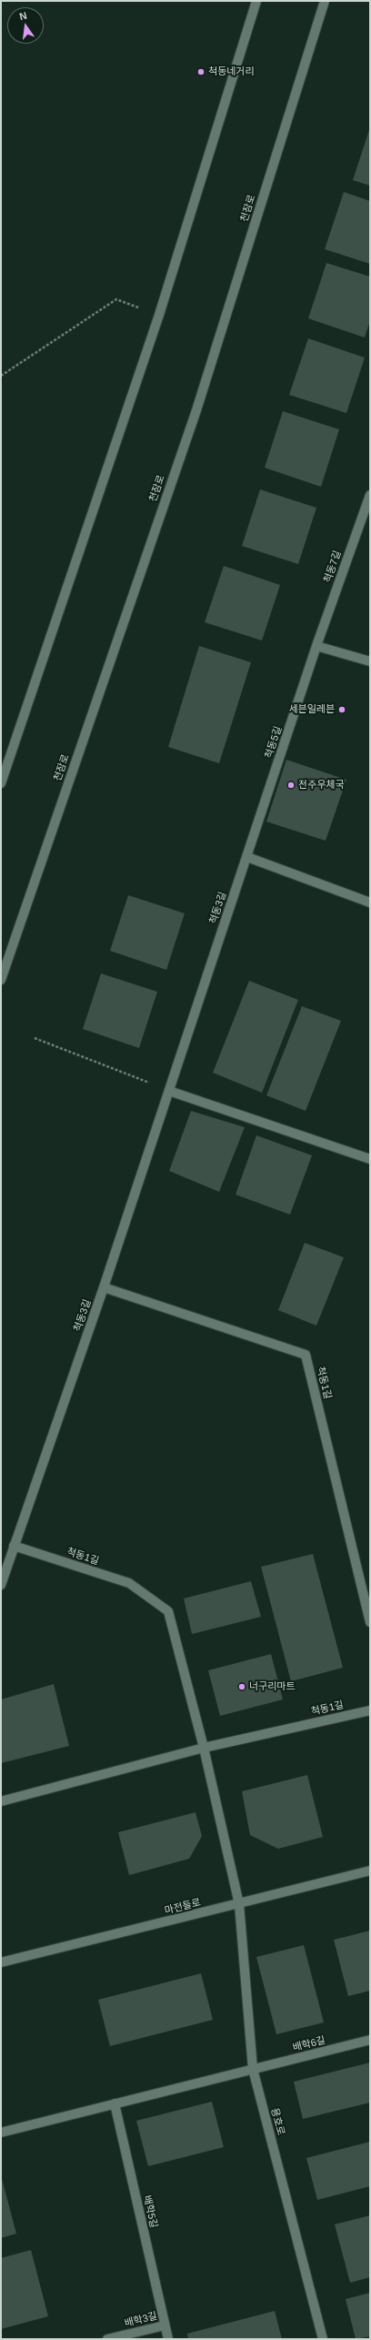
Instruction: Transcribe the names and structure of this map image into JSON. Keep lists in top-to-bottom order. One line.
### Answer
{"streets":{"street":["천잠로","척동7길","척동5길","척동3길","척동1길","마전들로","배학6길","용호로","배학5길","배학3길"]},"crossings":[["척동7길","척동5길"],["척동5길","척동3길"],["척동3길","척동1길"],["척동1길","용호로"],["마전들로","용호로"],["배학6길","용호로"],["배학5길","배학3길"]],"places":["척동네거리","세븐일레븐","전주우체국","너구리마트"],"north":"top"}
